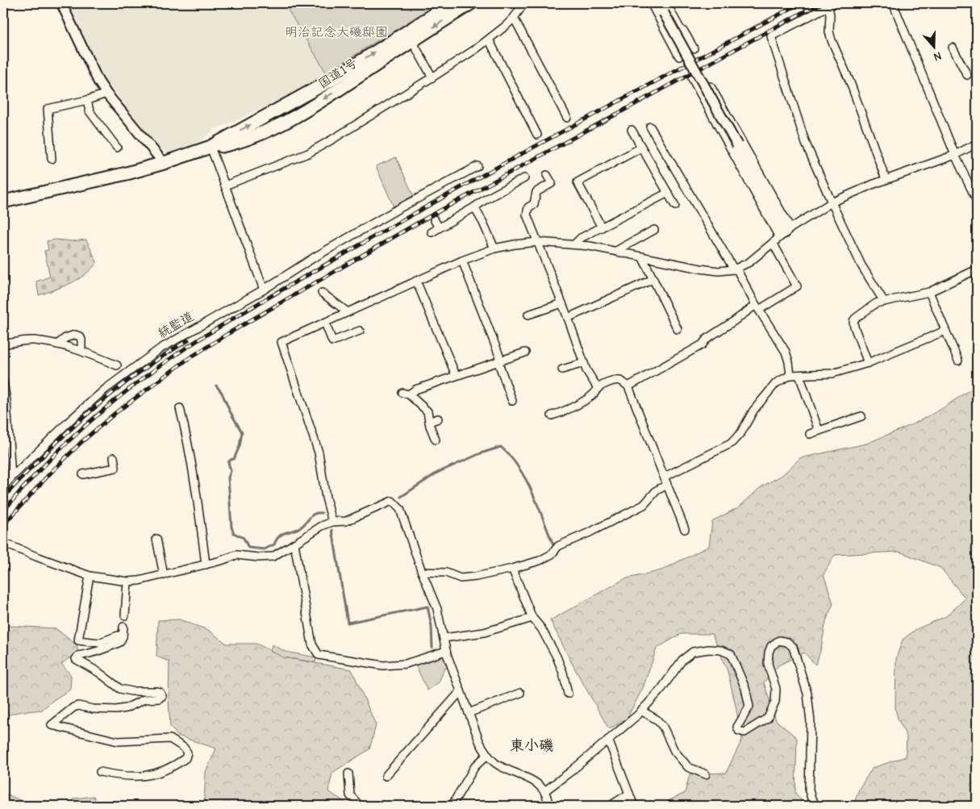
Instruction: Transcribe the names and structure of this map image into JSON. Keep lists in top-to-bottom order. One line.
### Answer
{"streets":{"highway":["国道1号"],"street":["統監道"]},"districts":["東小磯"],"parks":["明治記念大磯邸園"],"north":"bottom"}
